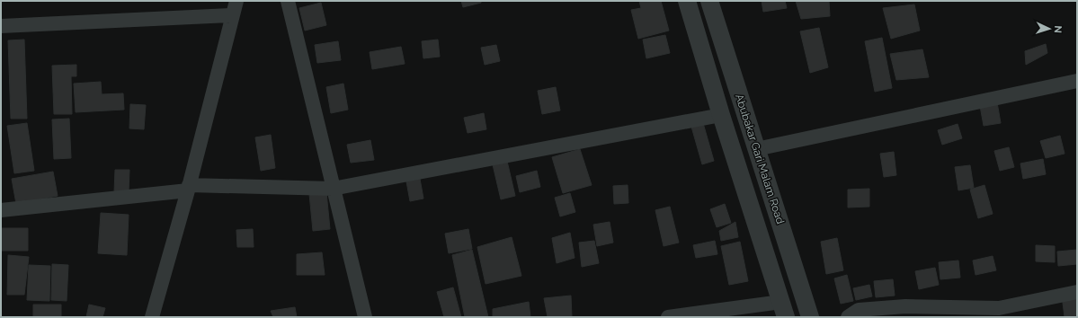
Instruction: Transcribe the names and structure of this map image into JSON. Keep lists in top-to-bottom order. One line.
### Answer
{"streets":{"street":["Abubakar Gari Malam Road"]},"north":"right"}
